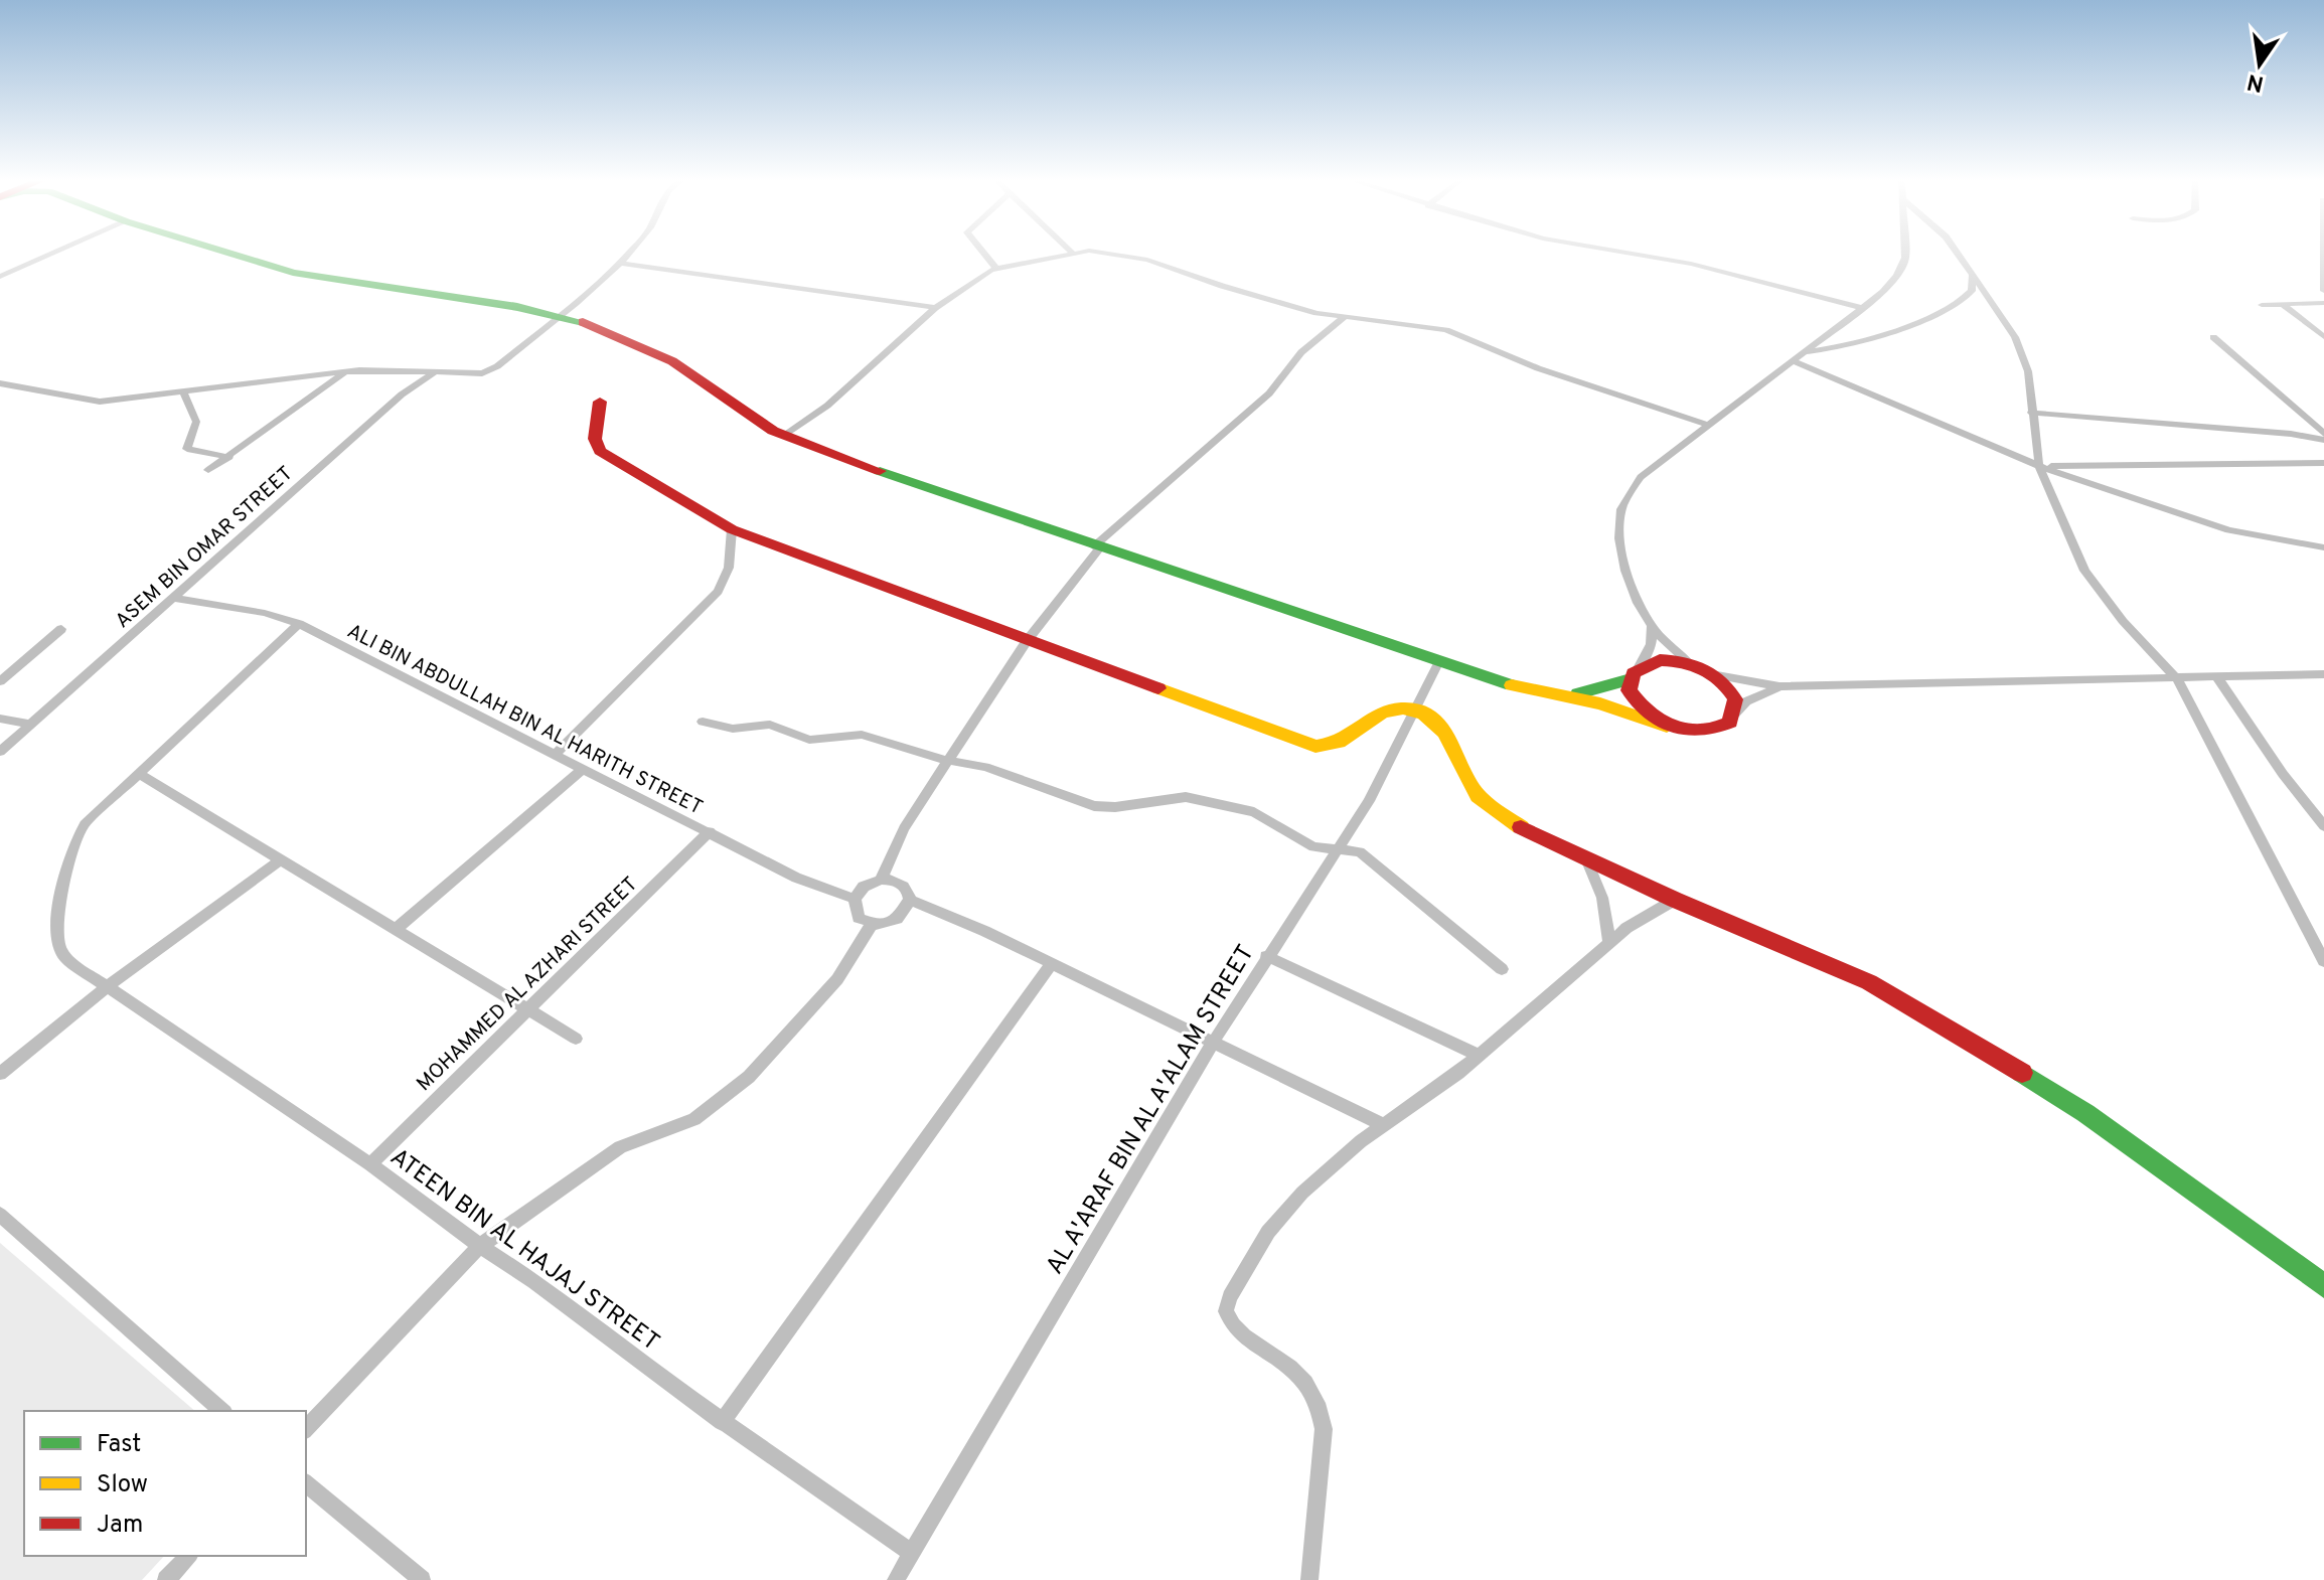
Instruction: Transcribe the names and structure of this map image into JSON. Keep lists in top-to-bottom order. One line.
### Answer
{"streets":{"street":["ASEM BIN OMAR STREET","ALI BIN ABDULLAH BIN AL HARITH STREET","MOHAMMED AL AZHARI STREET","AL A'ARAF BIN AL A'ALAM STREET","ATEEN BIN AL HAJAJ STREET"]},"crossings":[["ASEM BIN OMAR STREET","ALI BIN ABDULLAH BIN AL HARITH STREET"],["ALI BIN ABDULLAH BIN AL HARITH STREET","MOHAMMED AL AZHARI STREET"],["MOHAMMED AL AZHARI STREET","ATEEN BIN AL HAJAJ STREET"],["AL A'ARAF BIN AL A'ALAM STREET","ATEEN BIN AL HAJAJ STREET"]],"legend":["Fast","Slow","Jam"],"north":"bottom"}
